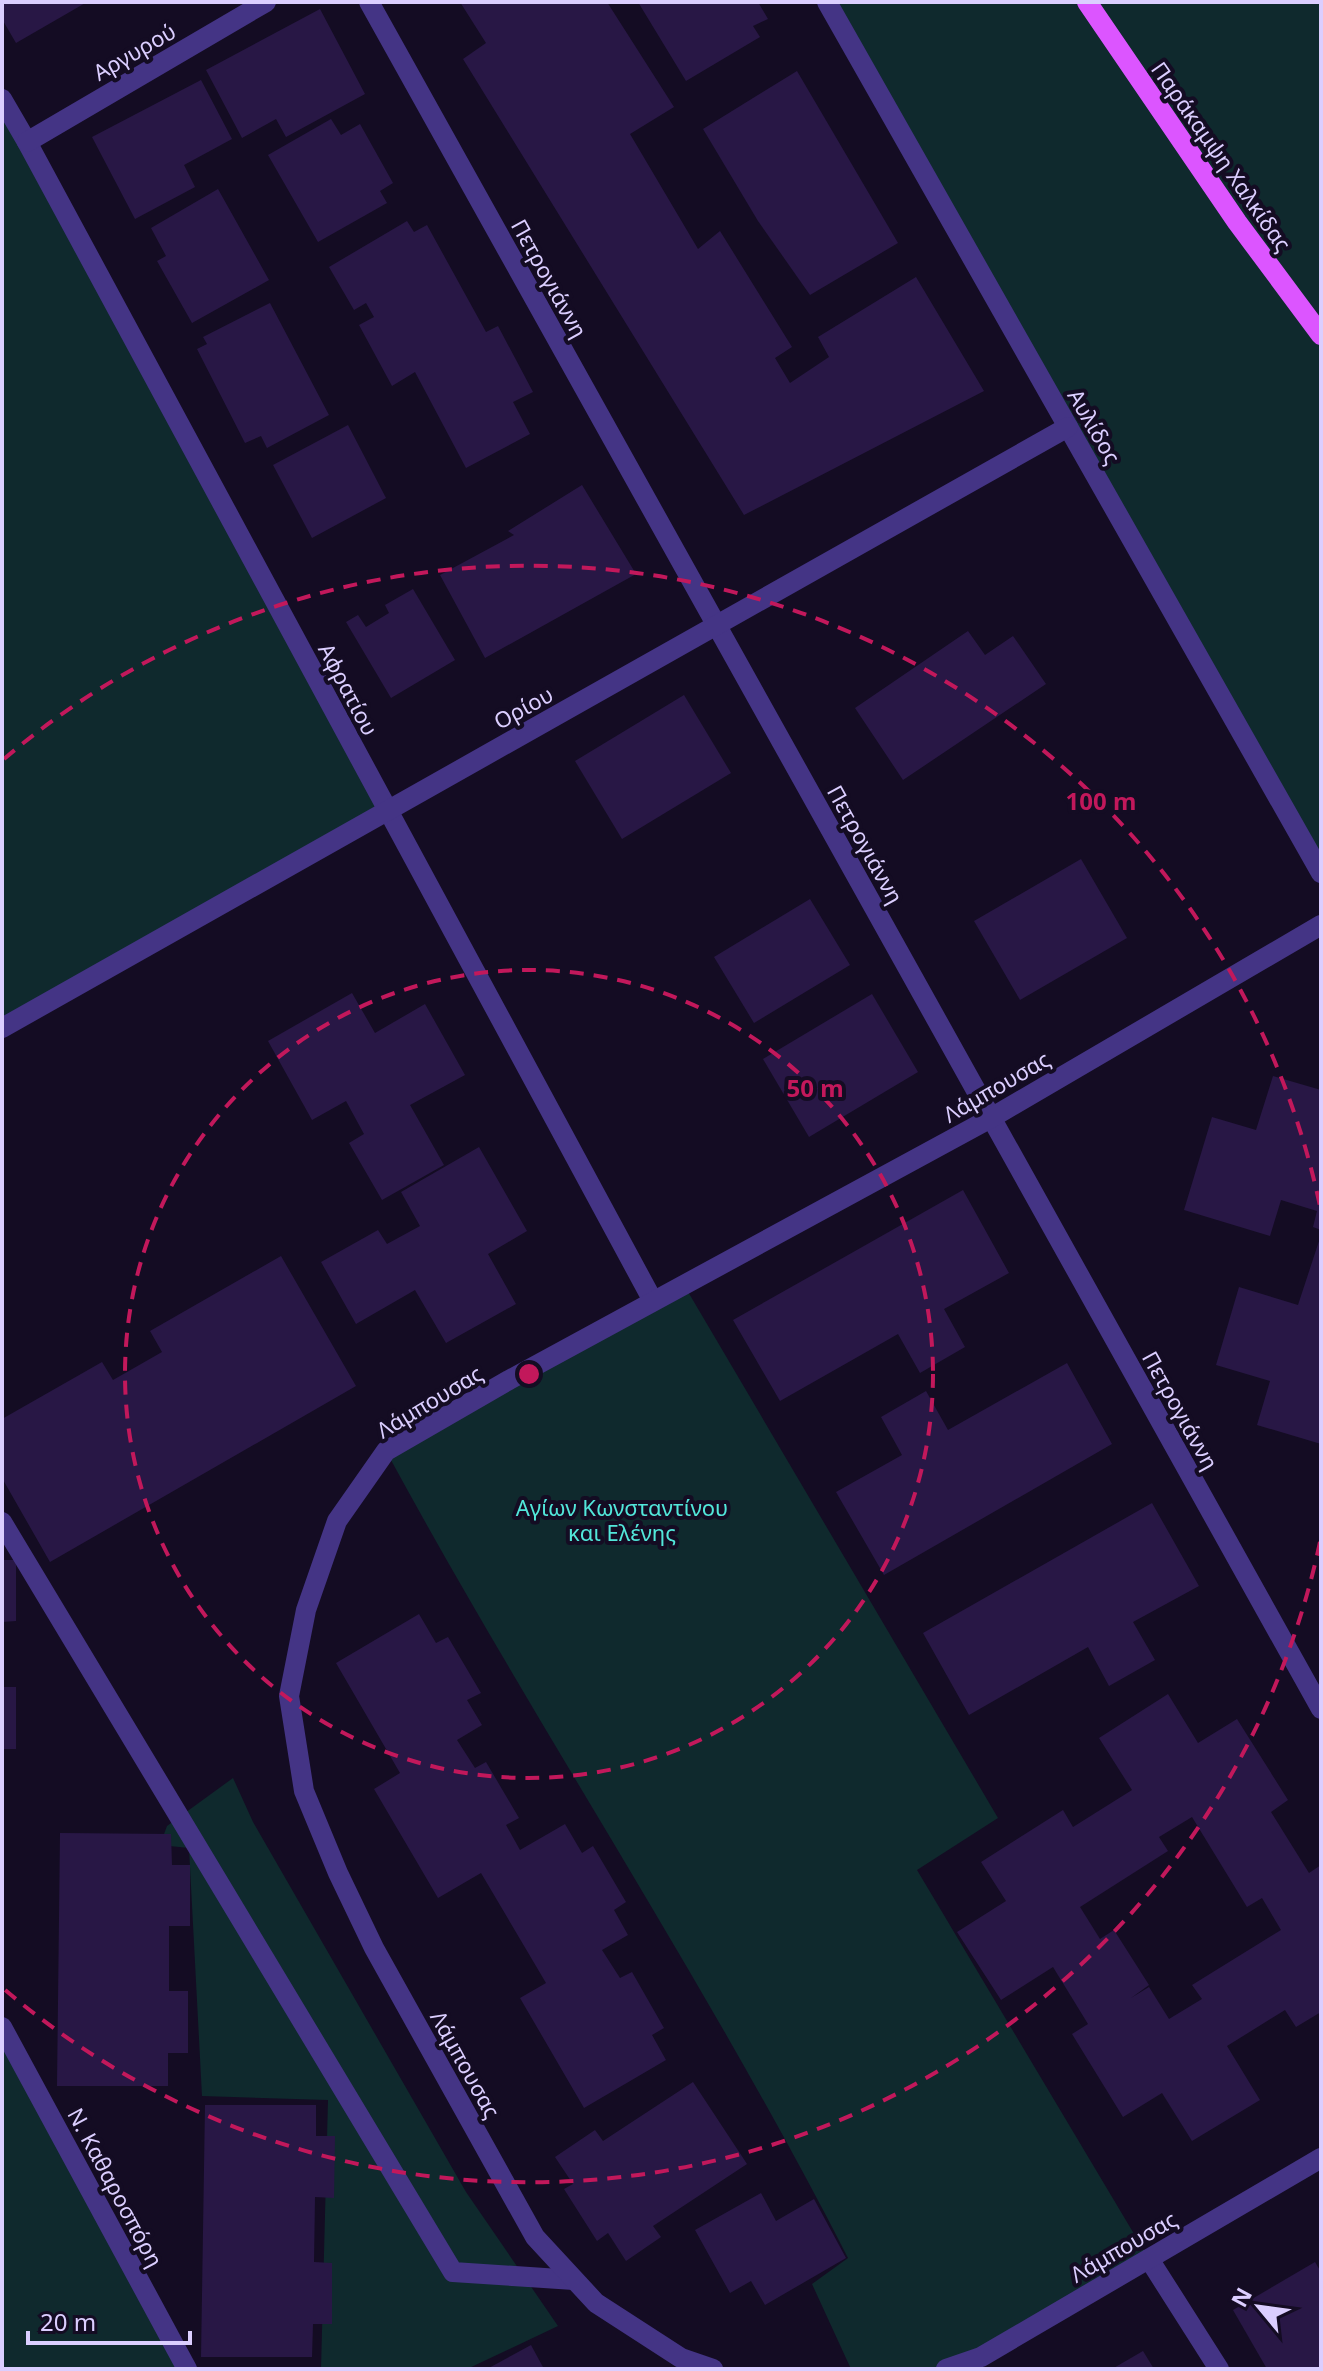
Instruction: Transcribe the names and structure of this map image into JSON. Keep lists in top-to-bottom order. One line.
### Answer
{"streets":{"main road":["Παράκαμψη Χαλκίδας"],"street":["Αργυρού","Πετρογιάννη","Αυλίδος","Αφρατίου","Ορίου","Λάμπουσας","Ν. Καθαροσπόρη"]},"crossings":[["Αργυρού","Αφρατίου"],["Πετρογιάννη","Ορίου"],["Πετρογιάννη","Λάμπουσας"],["Αυλίδος","Ορίου"],["Αφρατίου","Ορίου"],["Αφρατίου","Λάμπουσας"]],"parks":["Αγίων Κωνσταντίνου και Ελένης"],"scale_bar":"20 m","north":"top left","rings":["100 m","50 m"]}
